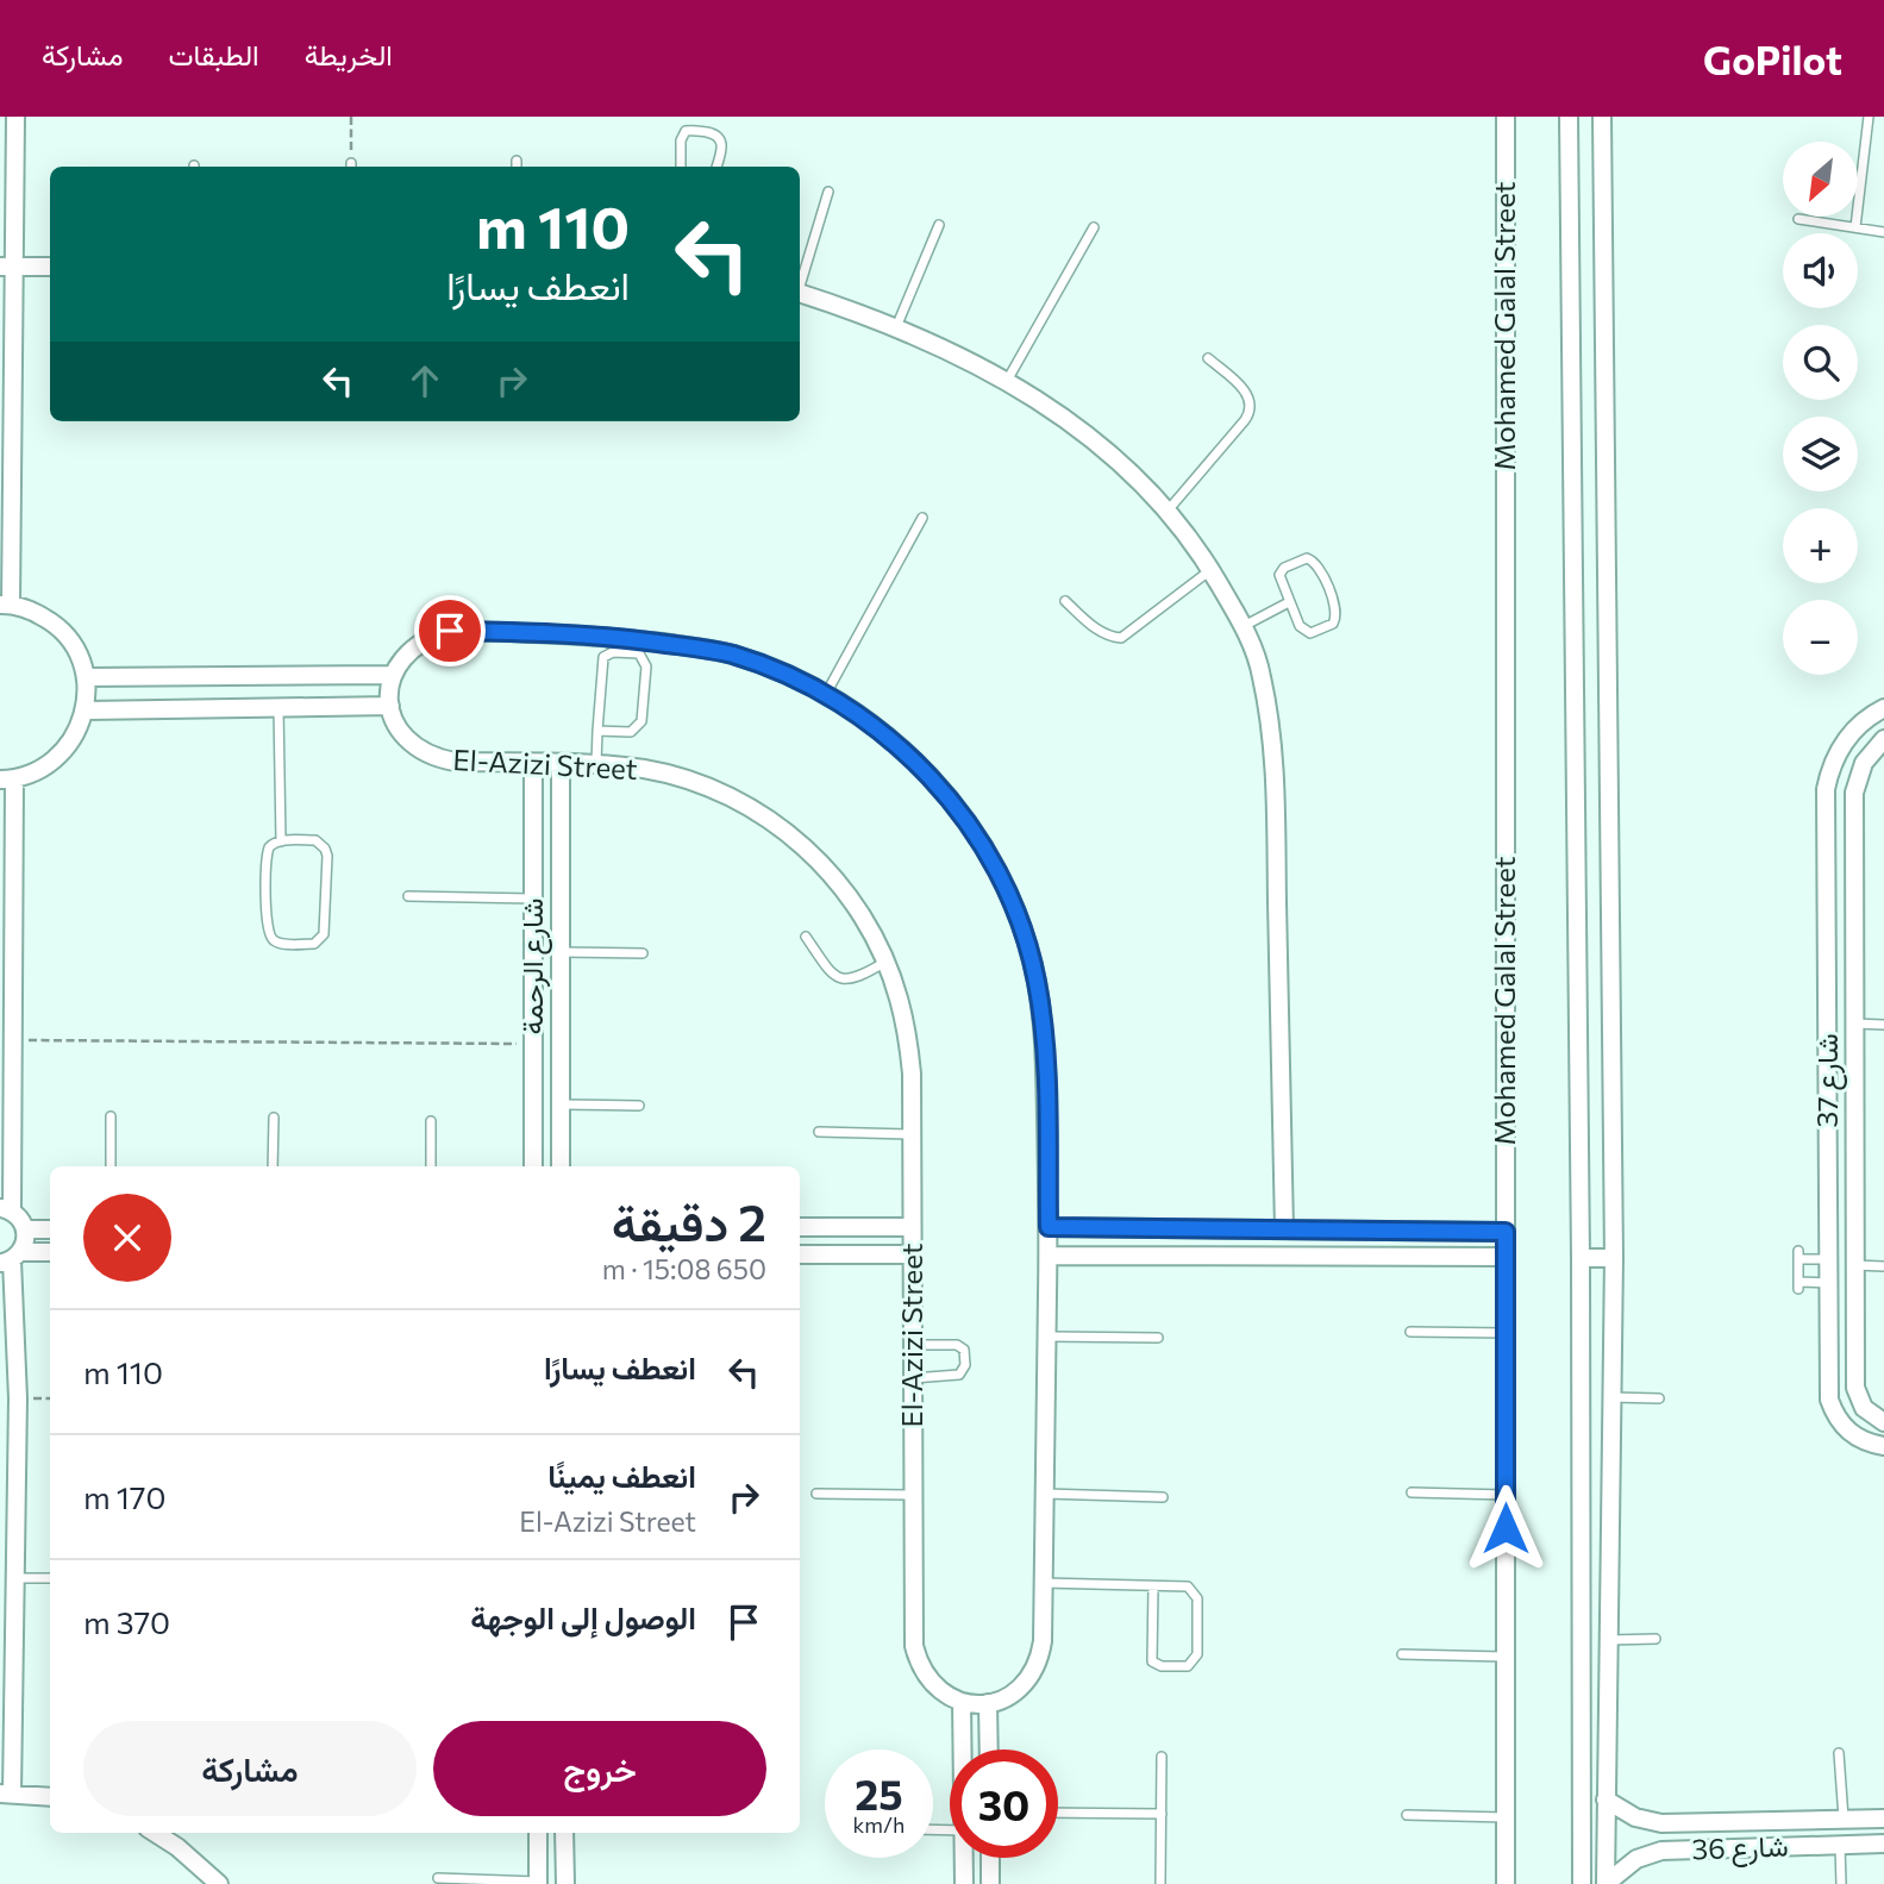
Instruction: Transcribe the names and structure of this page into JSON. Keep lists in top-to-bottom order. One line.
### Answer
{"streets":{"street":["Mohamed Galal Street","El-Azizi Street","شارع الرحمة","شارع 37","شارع 36"]},"crossings":[["El-Azizi Street","شارع الرحمة"]],"north":"bottom left","page":{"header":"GoPilot","nav":["الخريطة","الطبقات","مشاركة"],"map_buttons":["+","−"],"turn":["110 m","انعطف يسارًا"],"heading":["2 دقيقة","650 m · 15:08"],"list":[{"name":"انعطف يسارًا","value":"110 m"},{"name":"انعطف يمينًا","note":"El-Azizi Street","value":"170 m"},{"name":"الوصول إلى الوجهة","value":"370 m"}],"buttons":["خروج","مشاركة"],"speed":"25 km/h","limit":"30"}}
